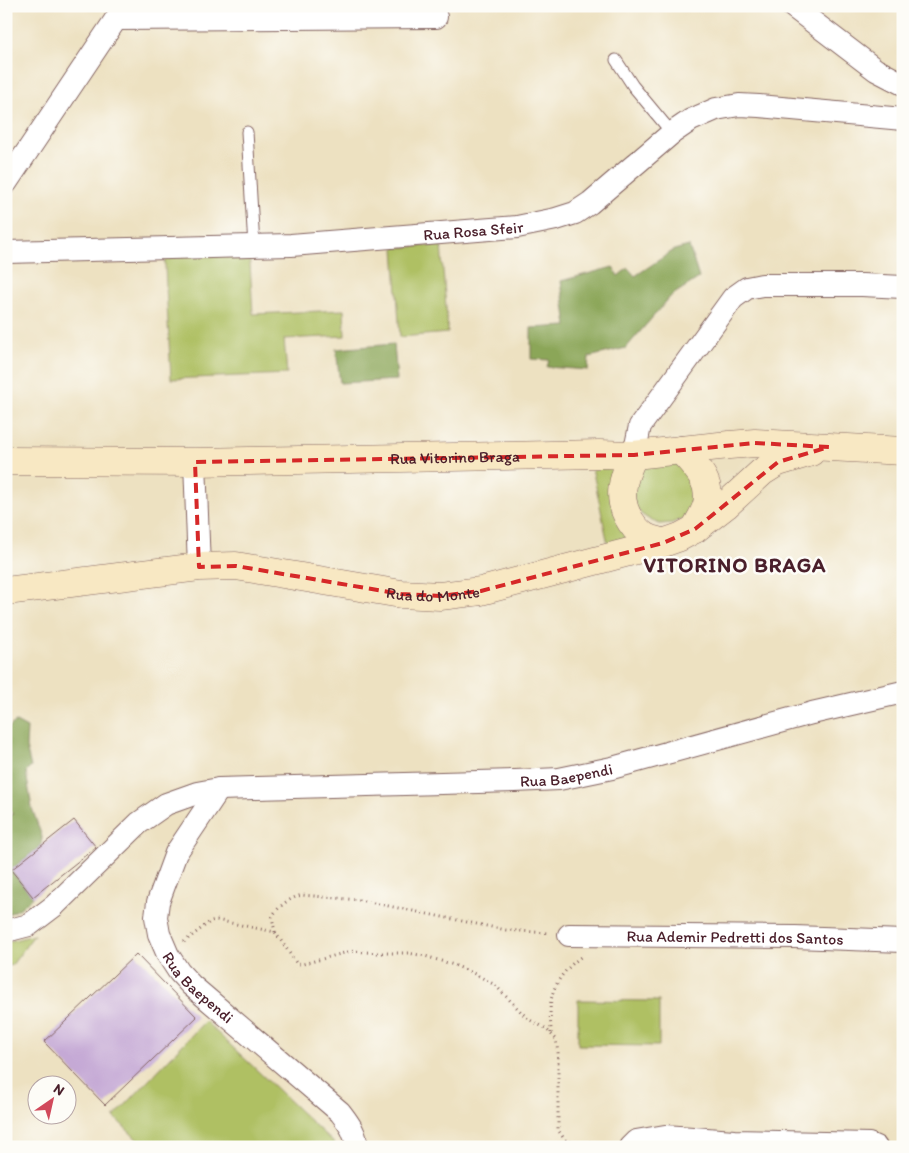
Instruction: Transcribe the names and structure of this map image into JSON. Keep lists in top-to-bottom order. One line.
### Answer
{"streets":{"main road":["Rua Vitorino Braga","Rua do Monte"],"street":["Rua Rosa Sfeir","Rua Baependi","Rua Ademir Pedretti dos Santos"]},"crossings":[["Rua Vitorino Braga","Rua do Monte"]],"districts":["VITORINO BRAGA"],"north":"top right"}
